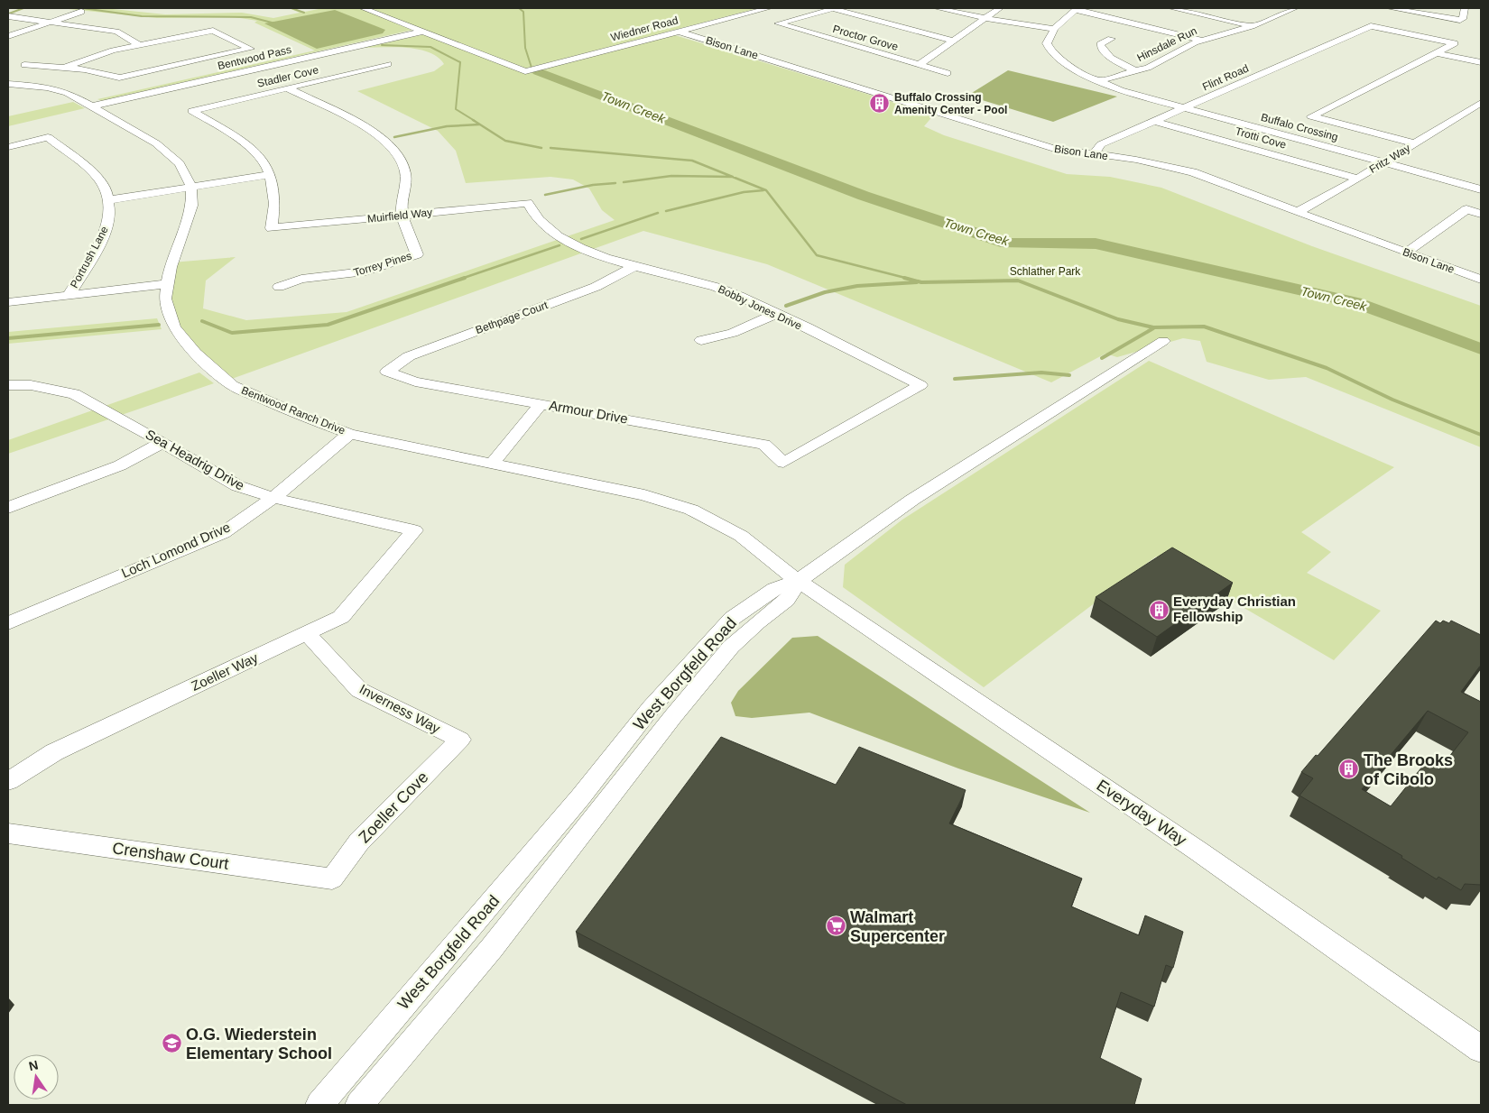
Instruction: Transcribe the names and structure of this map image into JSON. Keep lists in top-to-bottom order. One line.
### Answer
{"streets":{"street":["Wiedner Road","Proctor Grove","Hinsdale Run","Bison Lane","Bentwood Pass","Stadler Cove","Flint Road","Buffalo Crossing","Trotti Cove","Fritz Way","Muirfield Way","Portrush Lane","Torrey Pines","Bobby Jones Drive","Bethpage Court","Bentwood Ranch Drive","Armour Drive","Sea Headrig Drive","Loch Lomond Drive","Zoeller Way","West Borgfeld Road","Inverness Way","Zoeller Cove","Everyday Way","Crenshaw Court"]},"crossings":[["Wiedner Road","Bison Lane"],["Wiedner Road","Bentwood Pass"],["Hinsdale Run","Buffalo Crossing"],["Bison Lane","Flint Road"],["Bison Lane","Fritz Way"],["Bentwood Pass","Bentwood Ranch Drive"],["Stadler Cove","Muirfield Way"],["Stadler Cove","Torrey Pines"],["Flint Road","Buffalo Crossing"],["Flint Road","Trotti Cove"],["Buffalo Crossing","Fritz Way"],["Trotti Cove","Fritz Way"],["Muirfield Way","Torrey Pines"],["Muirfield Way","Bobby Jones Drive"],["Bobby Jones Drive","Bethpage Court"],["Bobby Jones Drive","Armour Drive"],["Bethpage Court","Armour Drive"],["Bentwood Ranch Drive","Loch Lomond Drive"],["Bentwood Ranch Drive","West Borgfeld Road"],["Bentwood Ranch Drive","Everyday Way"],["Sea Headrig Drive","Loch Lomond Drive"],["Sea Headrig Drive","Zoeller Way"],["Zoeller Way","Inverness Way"],["West Borgfeld Road","Everyday Way"],["Inverness Way","Zoeller Cove"],["Zoeller Cove","Crenshaw Court"]],"water":["Town Creek"],"parks":["Schlather Park"],"places":{"building":["Buffalo Crossing Amenity Center - Pool","Everyday Christian Fellowship","The Brooks of Cibolo"],"supermarket":["Walmart Supercenter"],"school or university":["O.G. Wiederstein Elementary School"]},"north":"top"}
